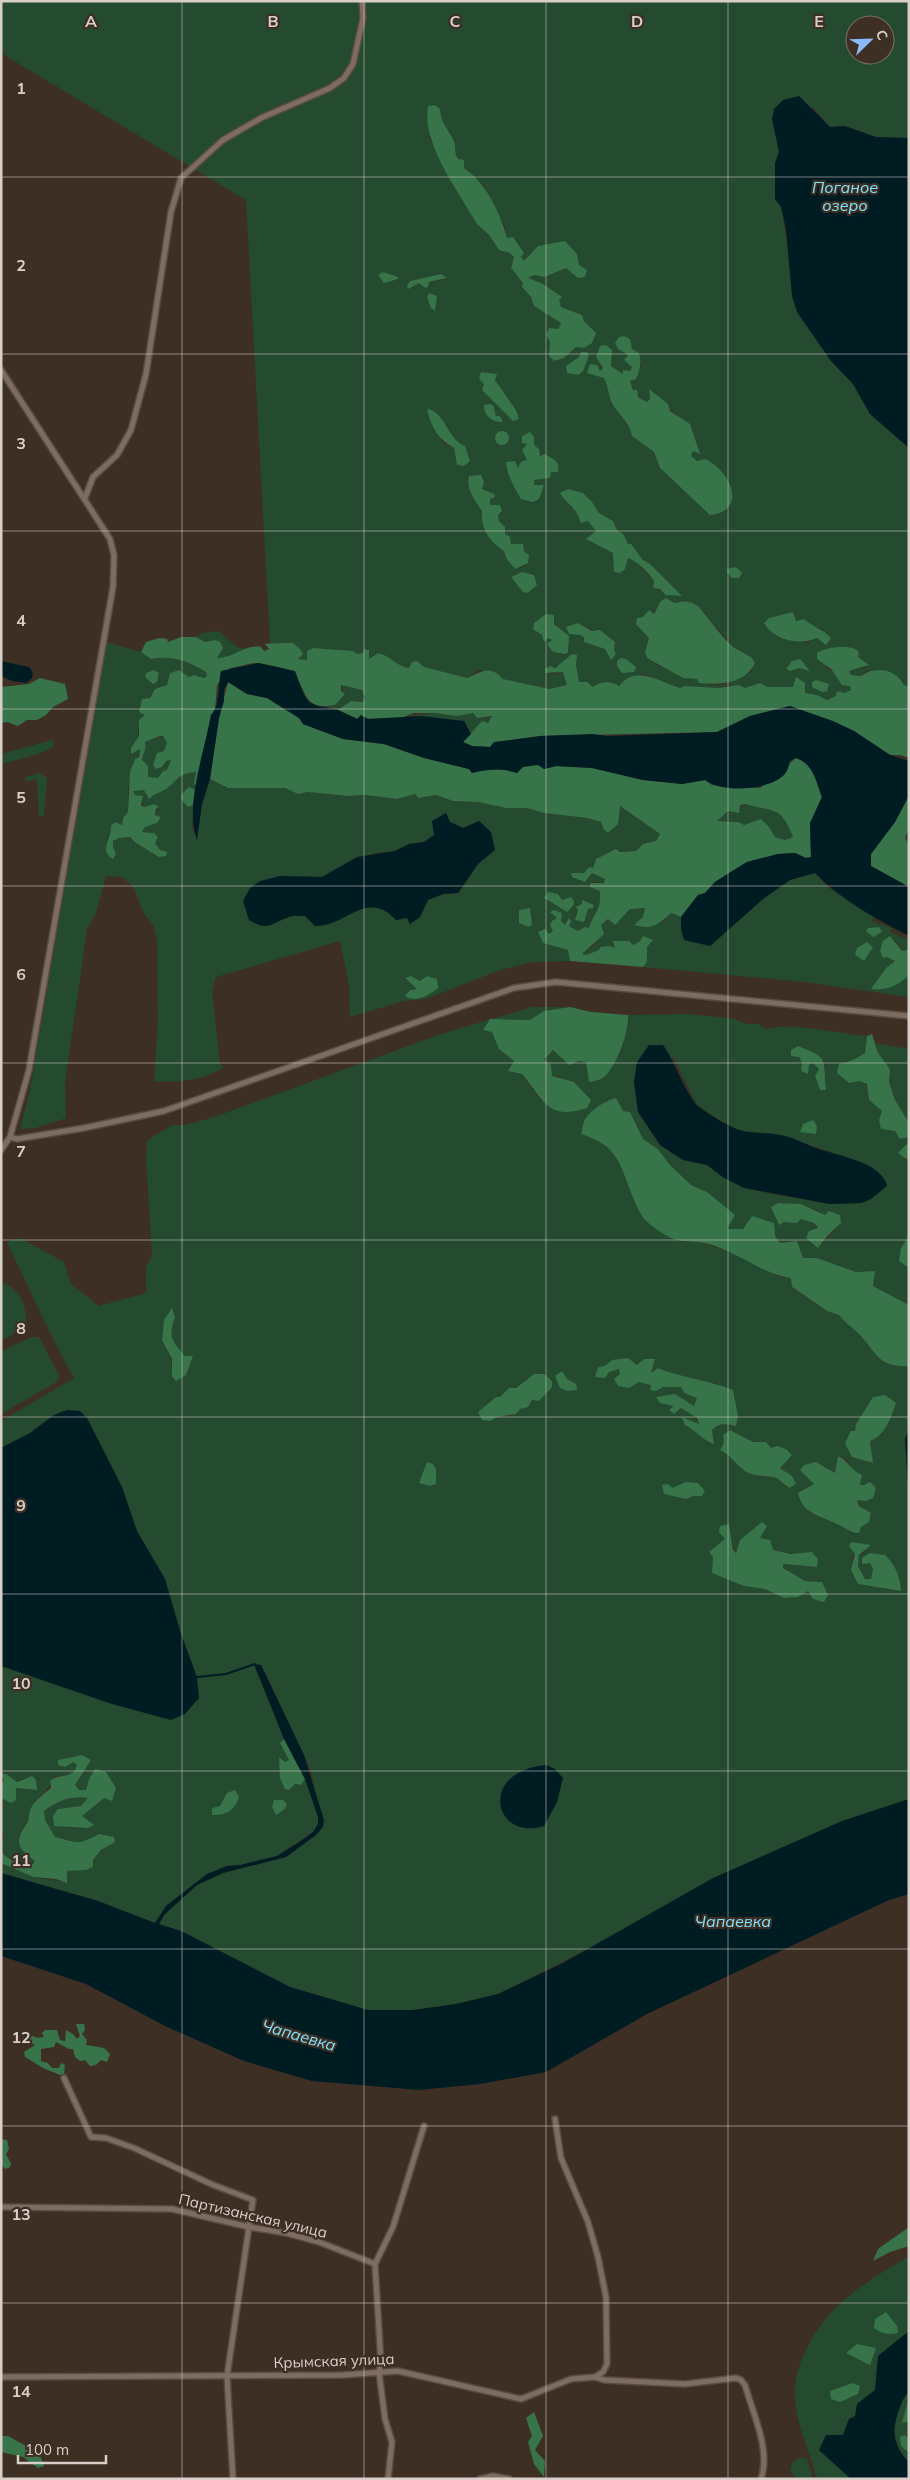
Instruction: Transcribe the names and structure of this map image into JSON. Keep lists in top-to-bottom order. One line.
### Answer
{"streets":{"street":["Партизанская улица","Крымская улица"]},"water":["Поганое озеро","Чапаевка"],"scale_bar":"100 m","north":"top right","grid":{"columns":["A","B","C","D","E"],"rows":["1","2","3","4","5","6","7","8","9","10","11","12","13","14"]}}
